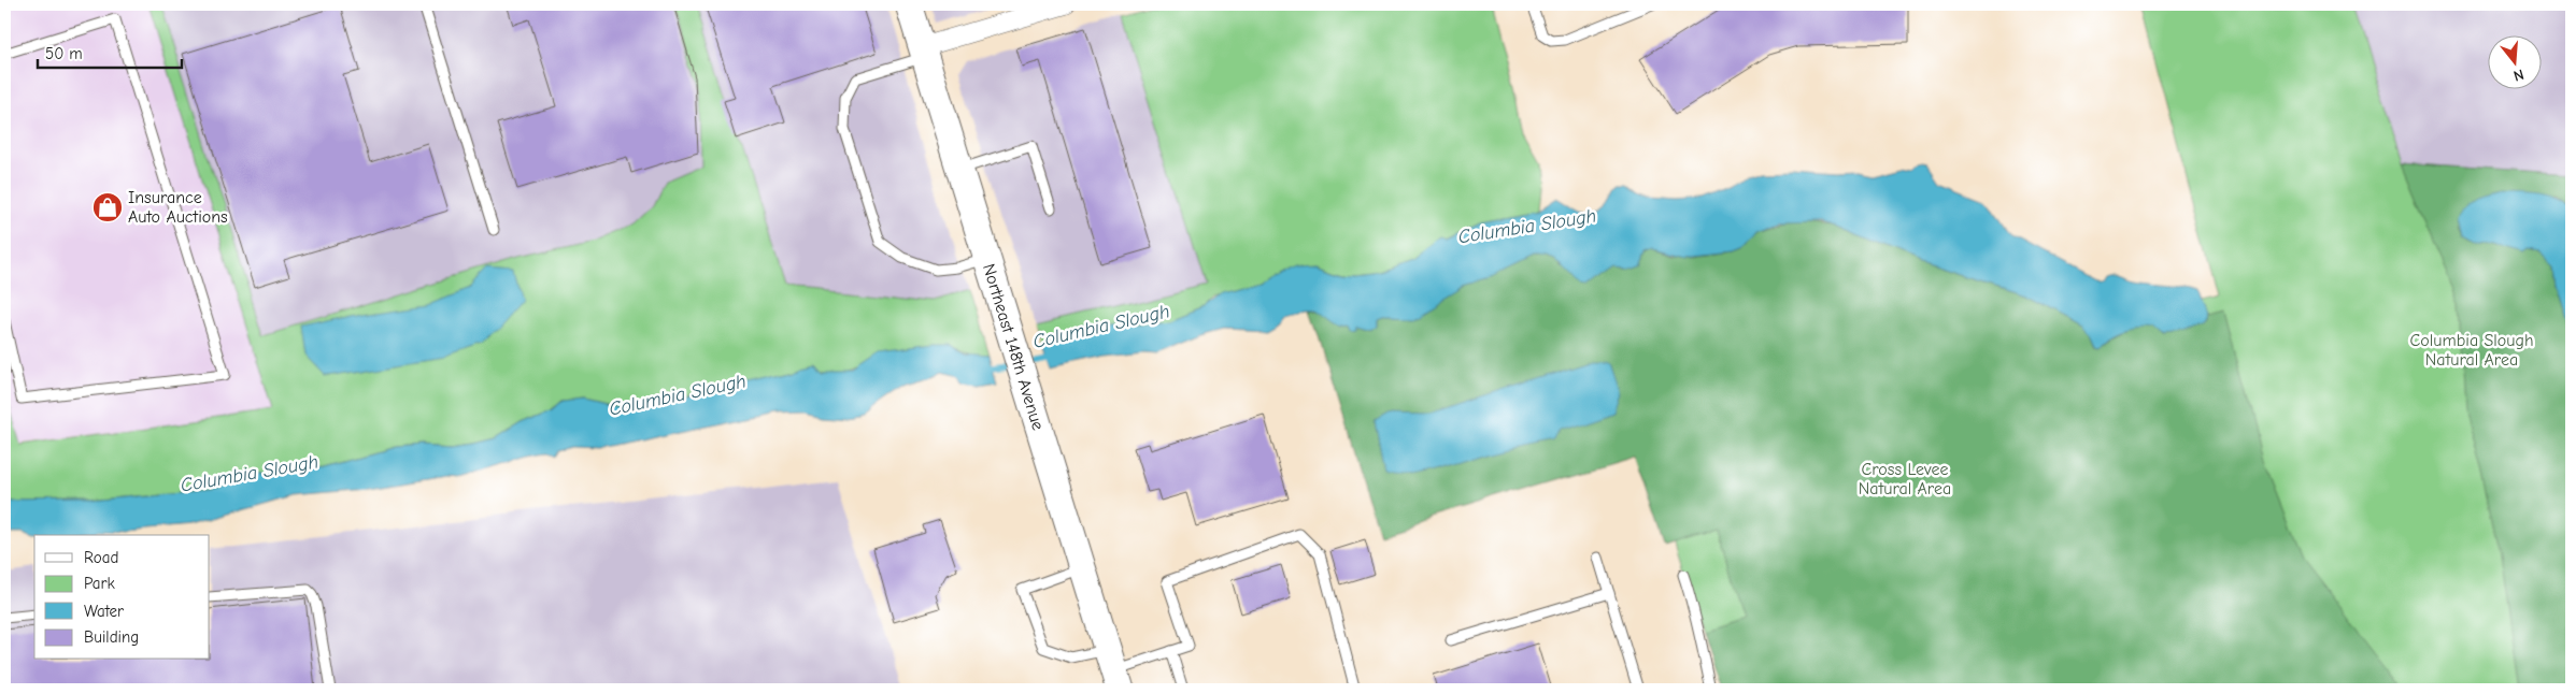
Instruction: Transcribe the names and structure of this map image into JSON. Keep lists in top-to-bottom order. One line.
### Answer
{"streets":{"street":["Northeast 148th Avenue"]},"water":["Columbia Slough"],"parks":["Columbia Slough Natural Area","Cross Levee Natural Area"],"places":{"shop":["Insurance Auto Auctions"]},"legend":["Road","Park","Water","Building"],"scale_bar":"50 m","north":"bottom"}
